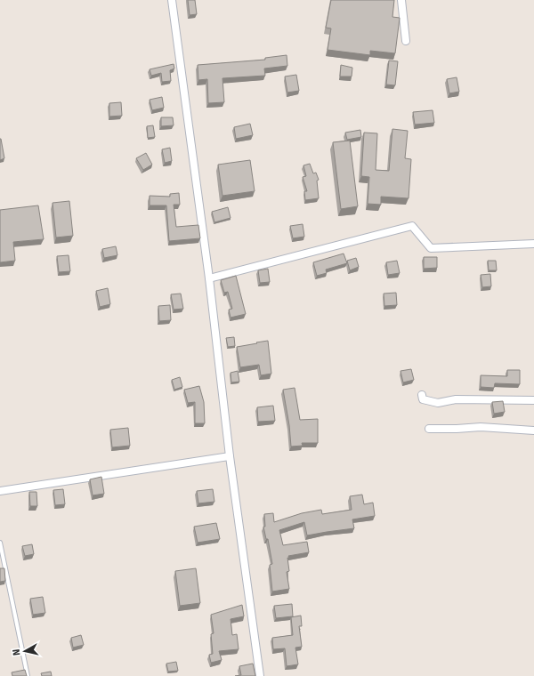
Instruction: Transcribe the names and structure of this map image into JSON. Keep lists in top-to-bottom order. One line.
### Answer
{"north":"left"}
